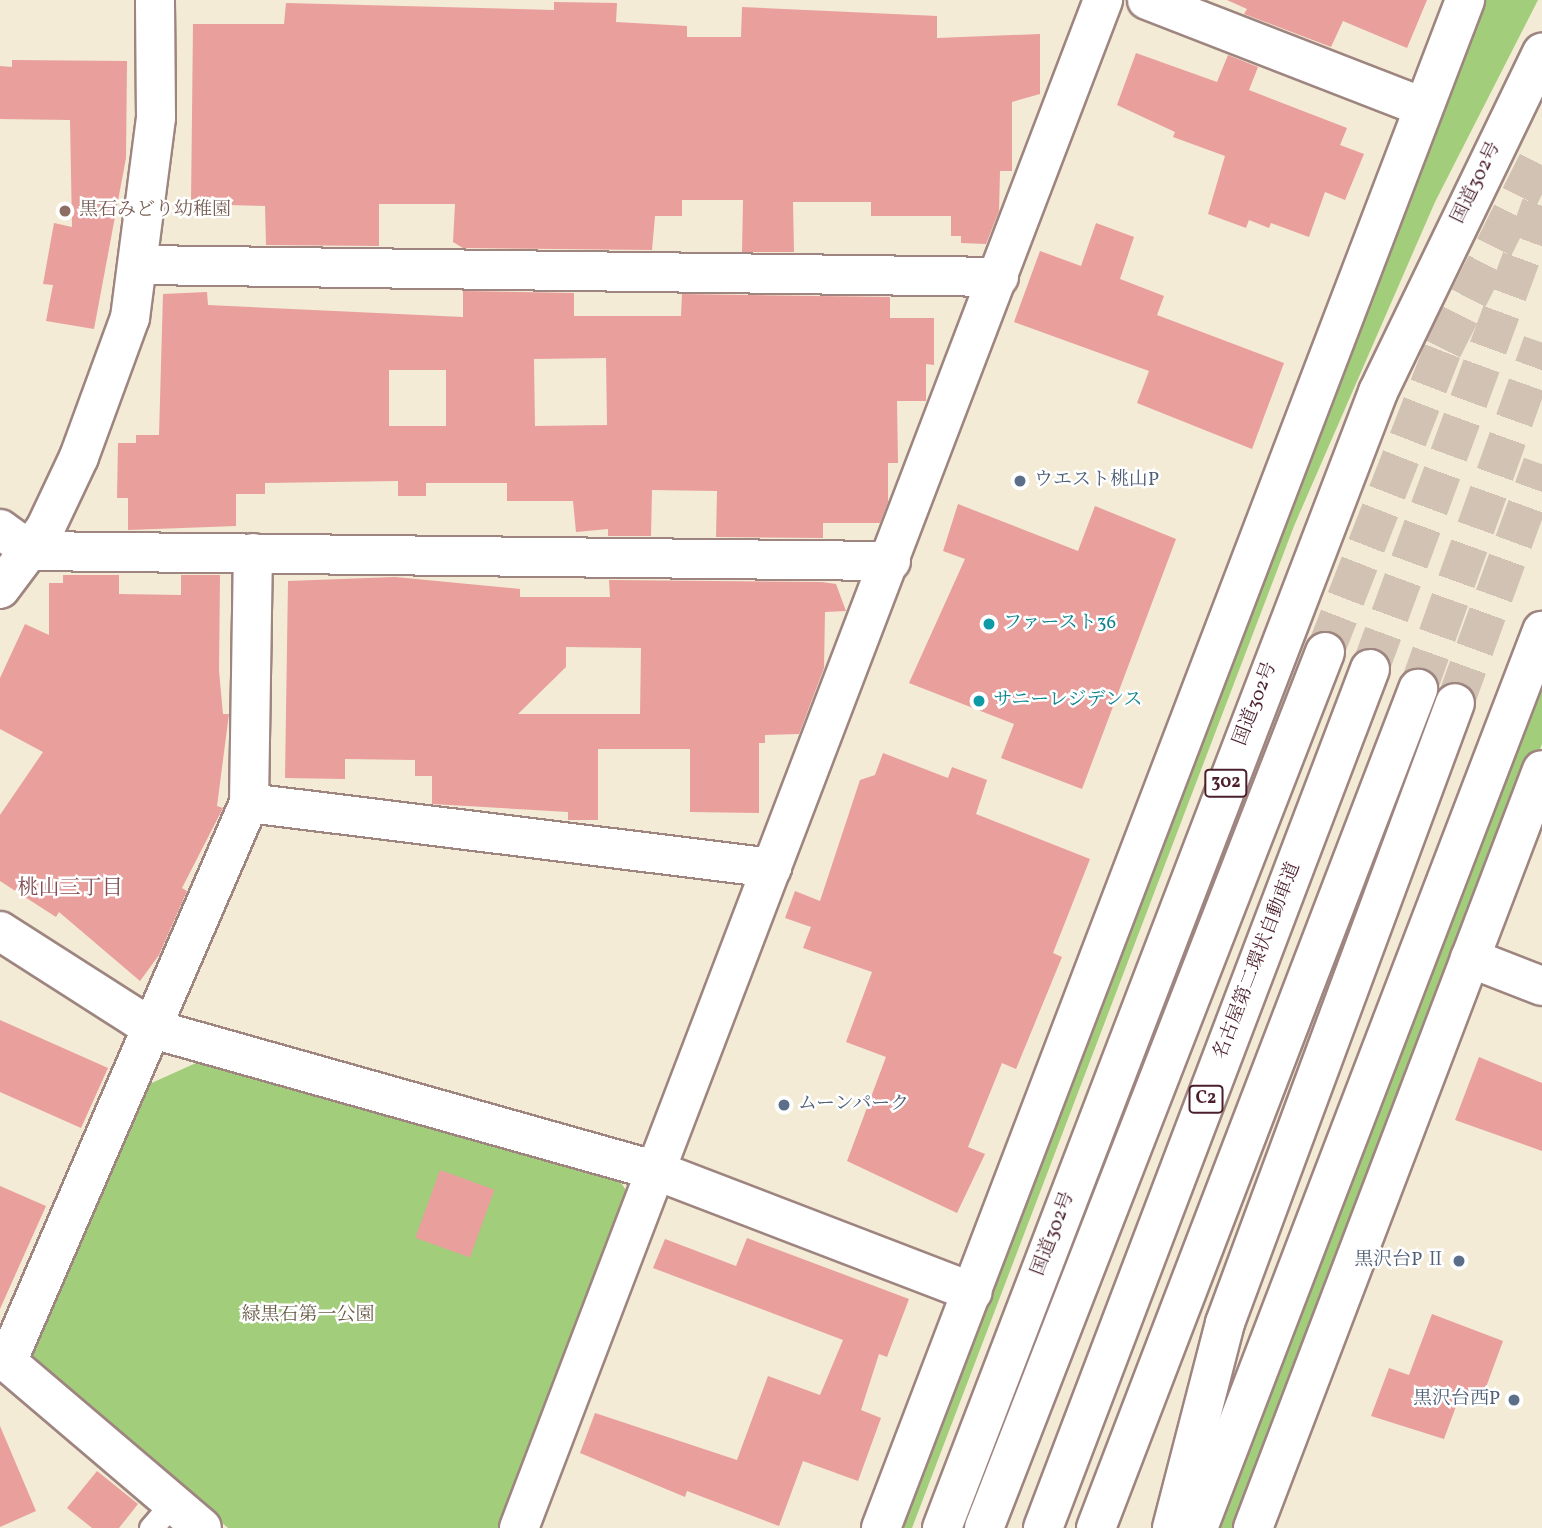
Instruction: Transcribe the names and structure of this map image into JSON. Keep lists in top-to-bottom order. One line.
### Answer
{"streets":{"main road":["国道302号","302","名古屋第二環状自動車道","C2"]},"districts":["桃山三丁目"],"parks":["緑黒石第一公園"],"places":["黒石みどり幼稚園","ウエスト桃山P","ファースト36","サニーレジデンス","ムーンパーク","黒沢台P Ⅱ","黒沢台西P"]}
